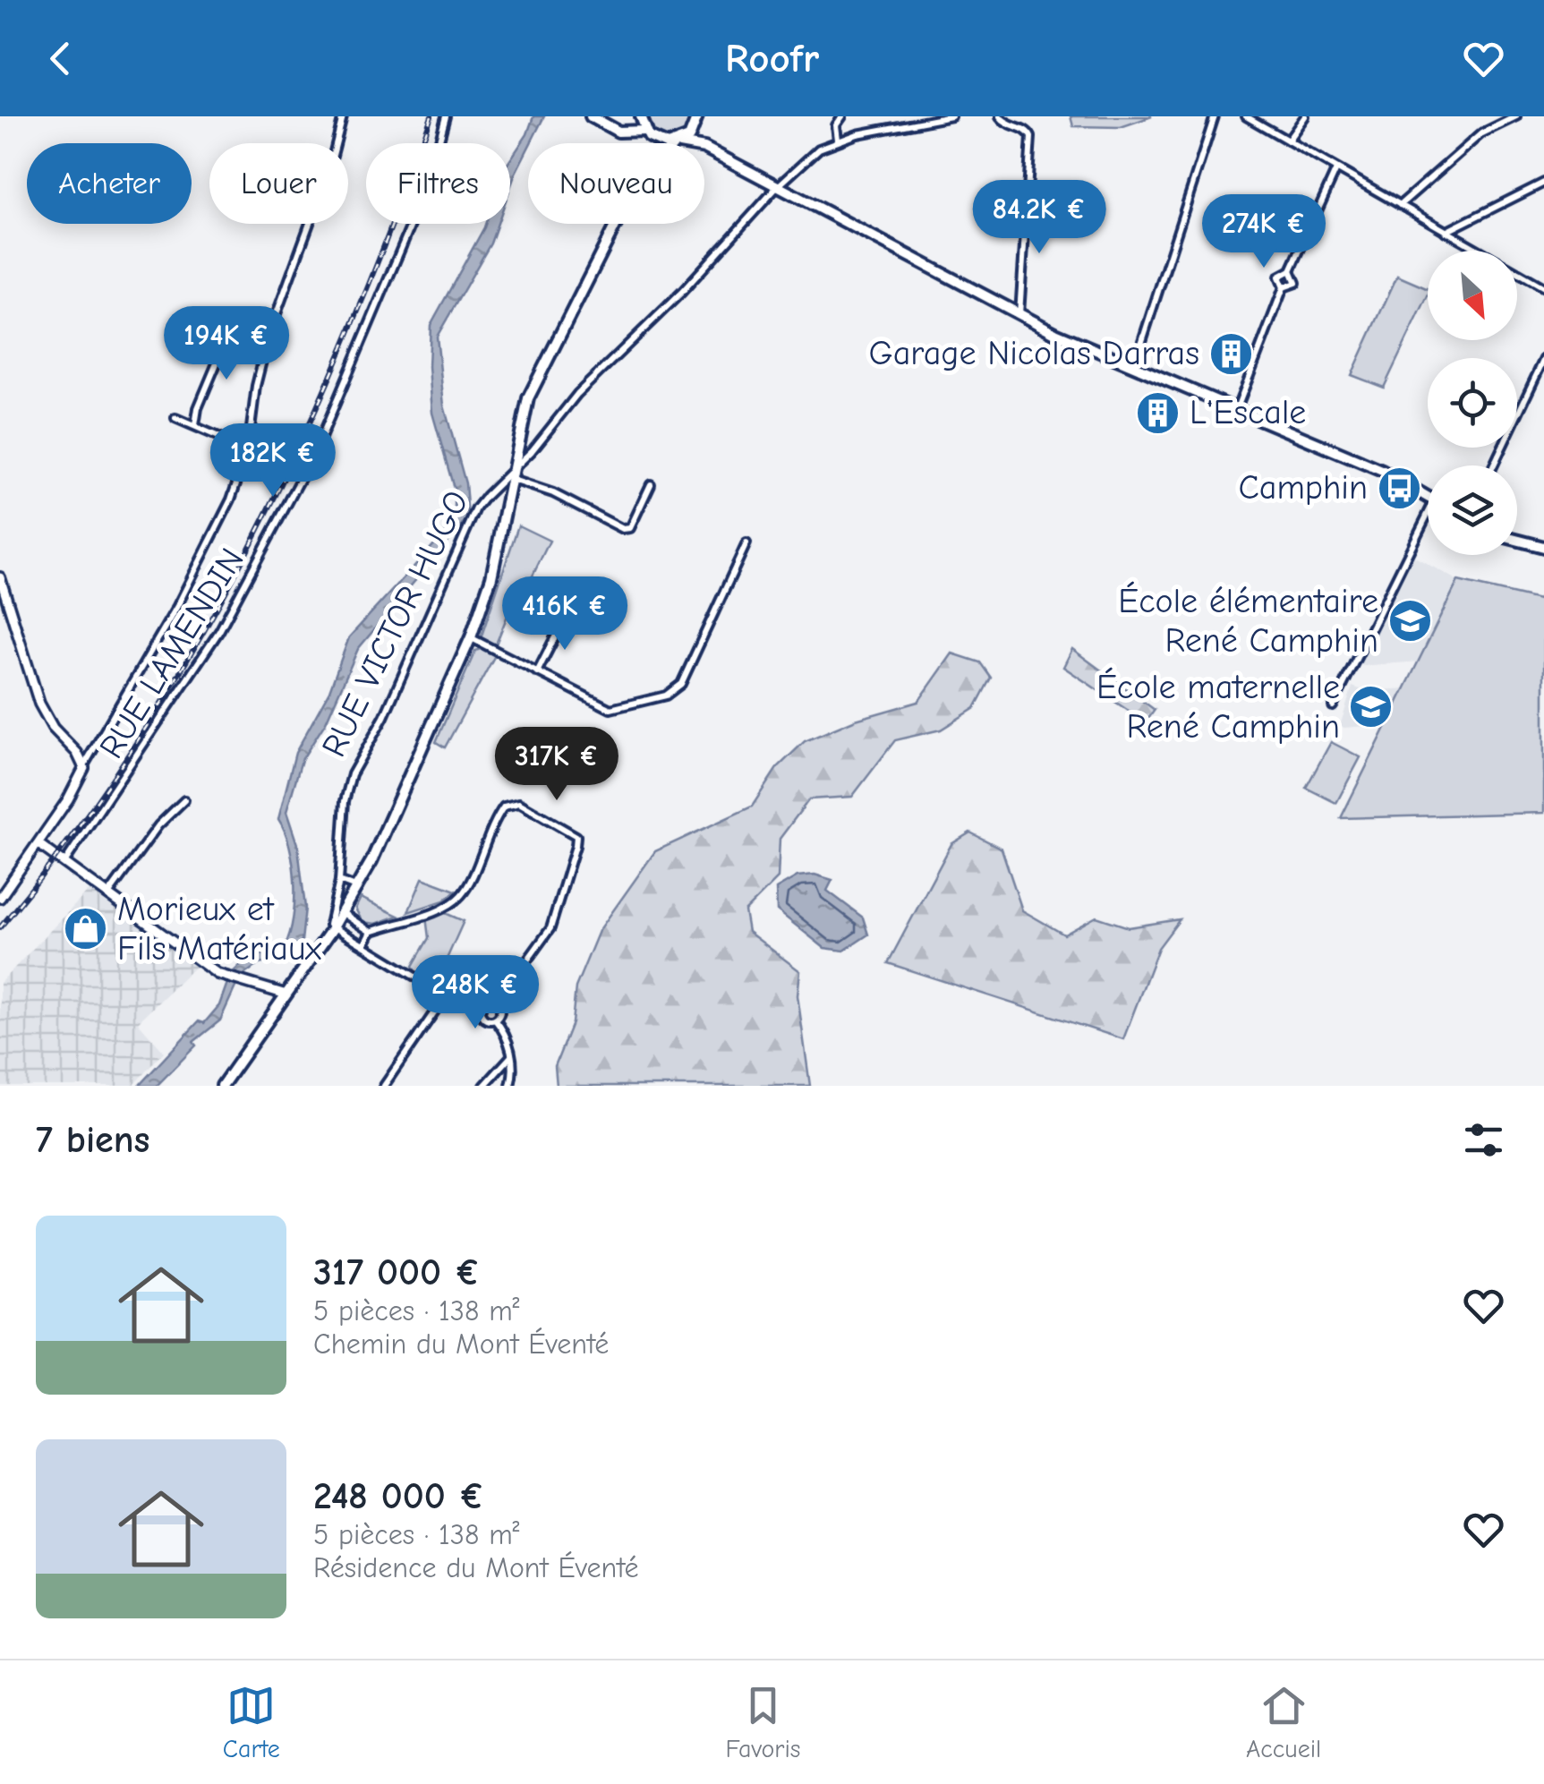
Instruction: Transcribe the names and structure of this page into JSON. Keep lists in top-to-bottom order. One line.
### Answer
{"streets":{"street":["RUE VICTOR HUGO","RUE LAMENDIN"]},"places":{"building":["Garage Nicolas Darras","L'Escale"],"bus stop":["Camphin"],"school or university":["École élémentaire René Camphin","École maternelle René Camphin"],"shop":["Morieux et Fils Matériaux"]},"north":"bottom right","page":{"header":"Roofr","chip":["Acheter","Louer","Filtres","Nouveau"],"price":["84.2K €","274K €","194K €","182K €","416K €","317K €","248K €"],"heading":"7 biens","list":[{"name":"317 000 €","note":"5 pièces · 138 m² · Chemin du Mont Éventé"},{"name":"248 000 €","note":"5 pièces · 138 m² · Résidence du Mont Éventé"}],"tabs":["Carte","Favoris","Accueil"]}}
